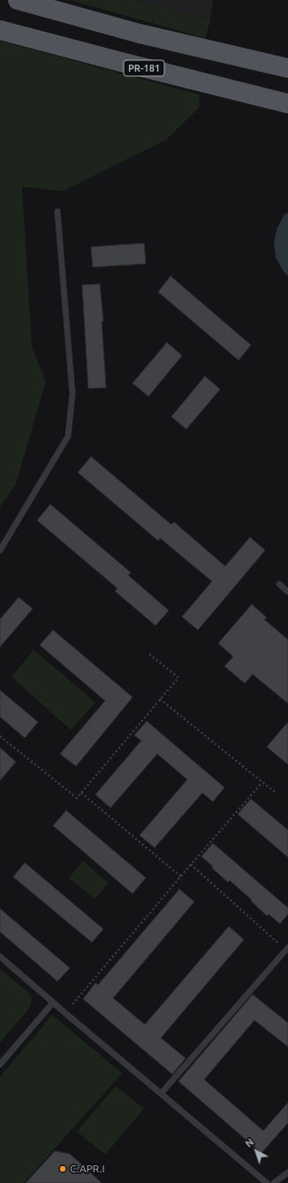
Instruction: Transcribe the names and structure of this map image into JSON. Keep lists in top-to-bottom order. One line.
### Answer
{"streets":{"main road":["PR-181"]},"places":["C.APR.I"],"north":"top left"}
